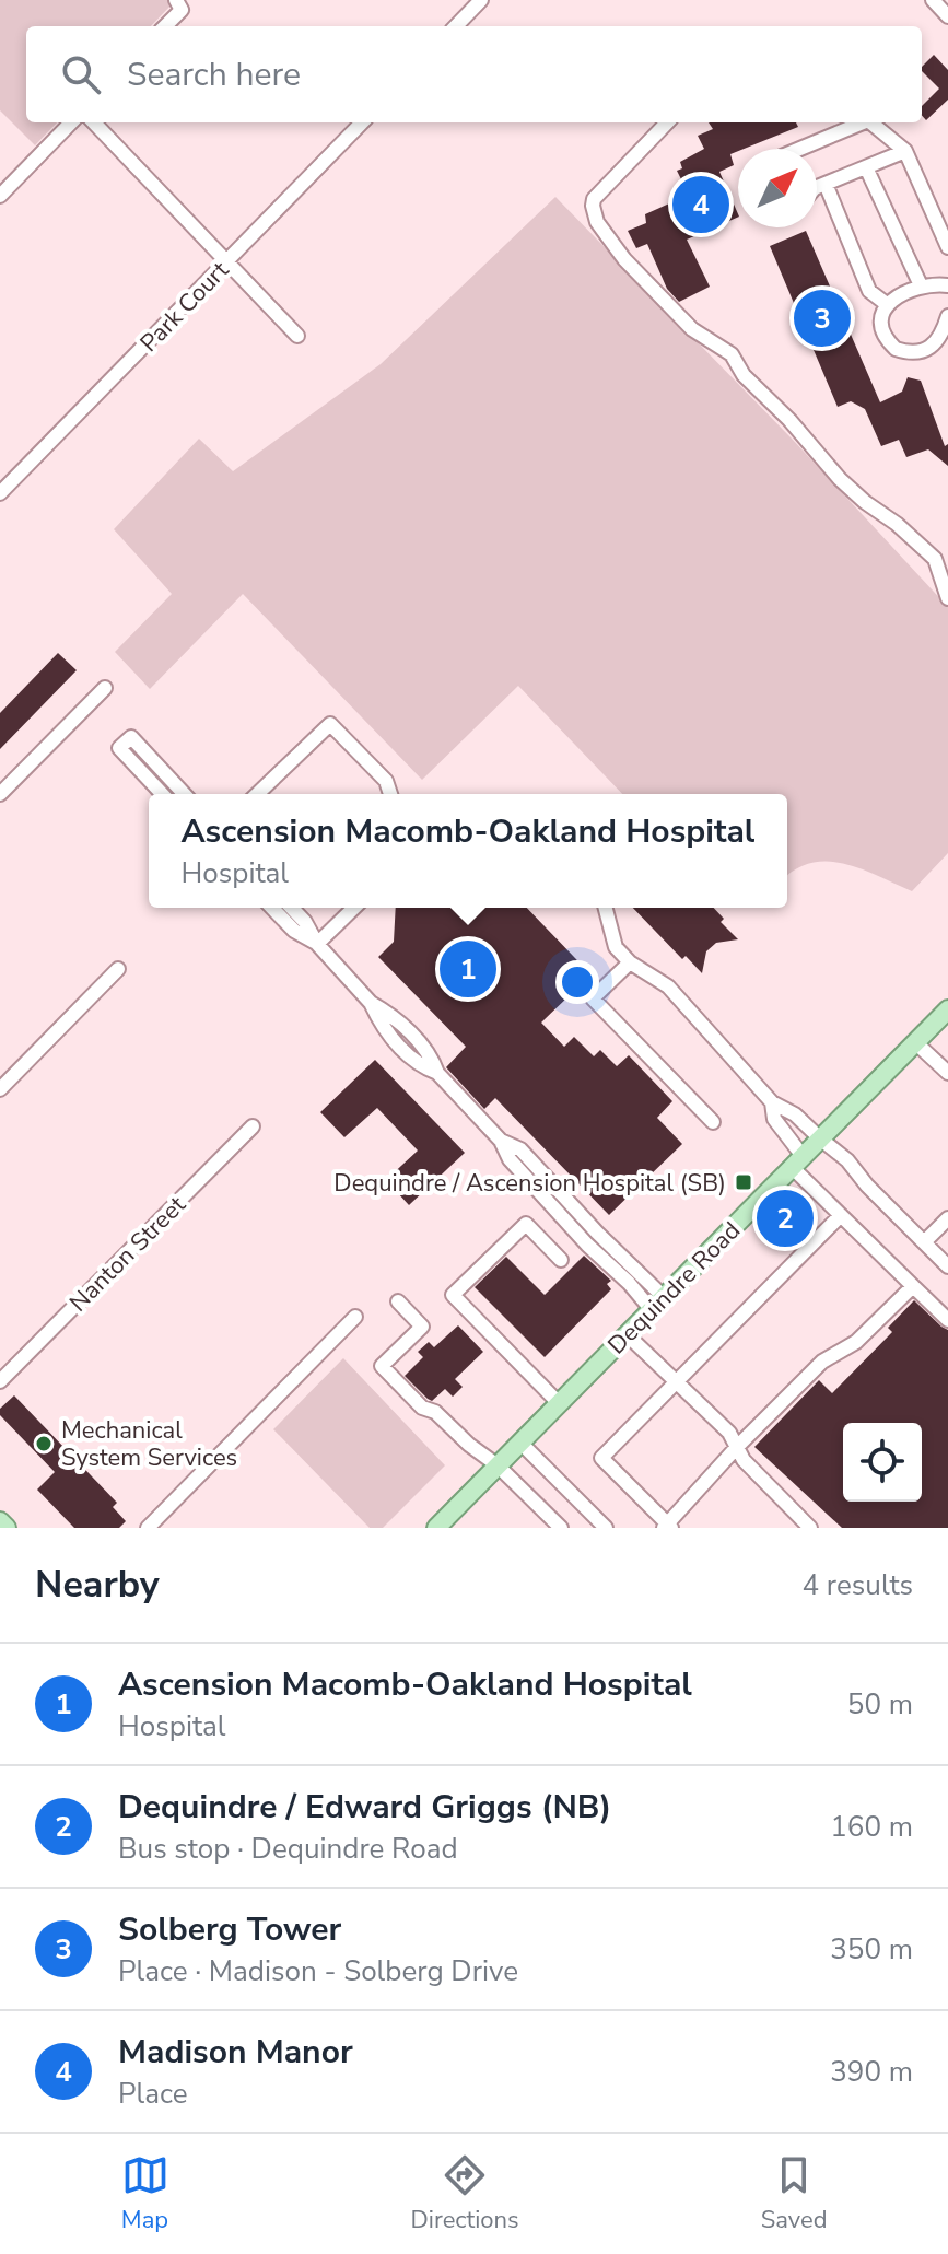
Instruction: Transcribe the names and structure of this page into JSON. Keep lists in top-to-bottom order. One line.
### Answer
{"streets":{"main road":["Dequindre Road"],"street":["Park Court","Nanton Street"]},"places":{"transit":["Dequindre / Ascension Hospital (SB)"],"other":["Mechanical System Services"]},"north":"top right","page":{"search":"Search here","pins":["4","3","1","2"],"popup":["Ascension Macomb-Oakland Hospital","Hospital"],"heading":["Nearby","4 results"],"list":[{"mark":"1","name":"Ascension Macomb-Oakland Hospital","note":"Hospital","value":"50 m"},{"mark":"2","name":"Dequindre / Edward Griggs (NB)","note":"Bus stop · Dequindre Road","value":"160 m"},{"mark":"3","name":"Solberg Tower","note":"Place · Madison - Solberg Drive","value":"350 m"},{"mark":"4","name":"Madison Manor","note":"Place","value":"390 m"}],"nav":["Map","Directions","Saved"]}}
